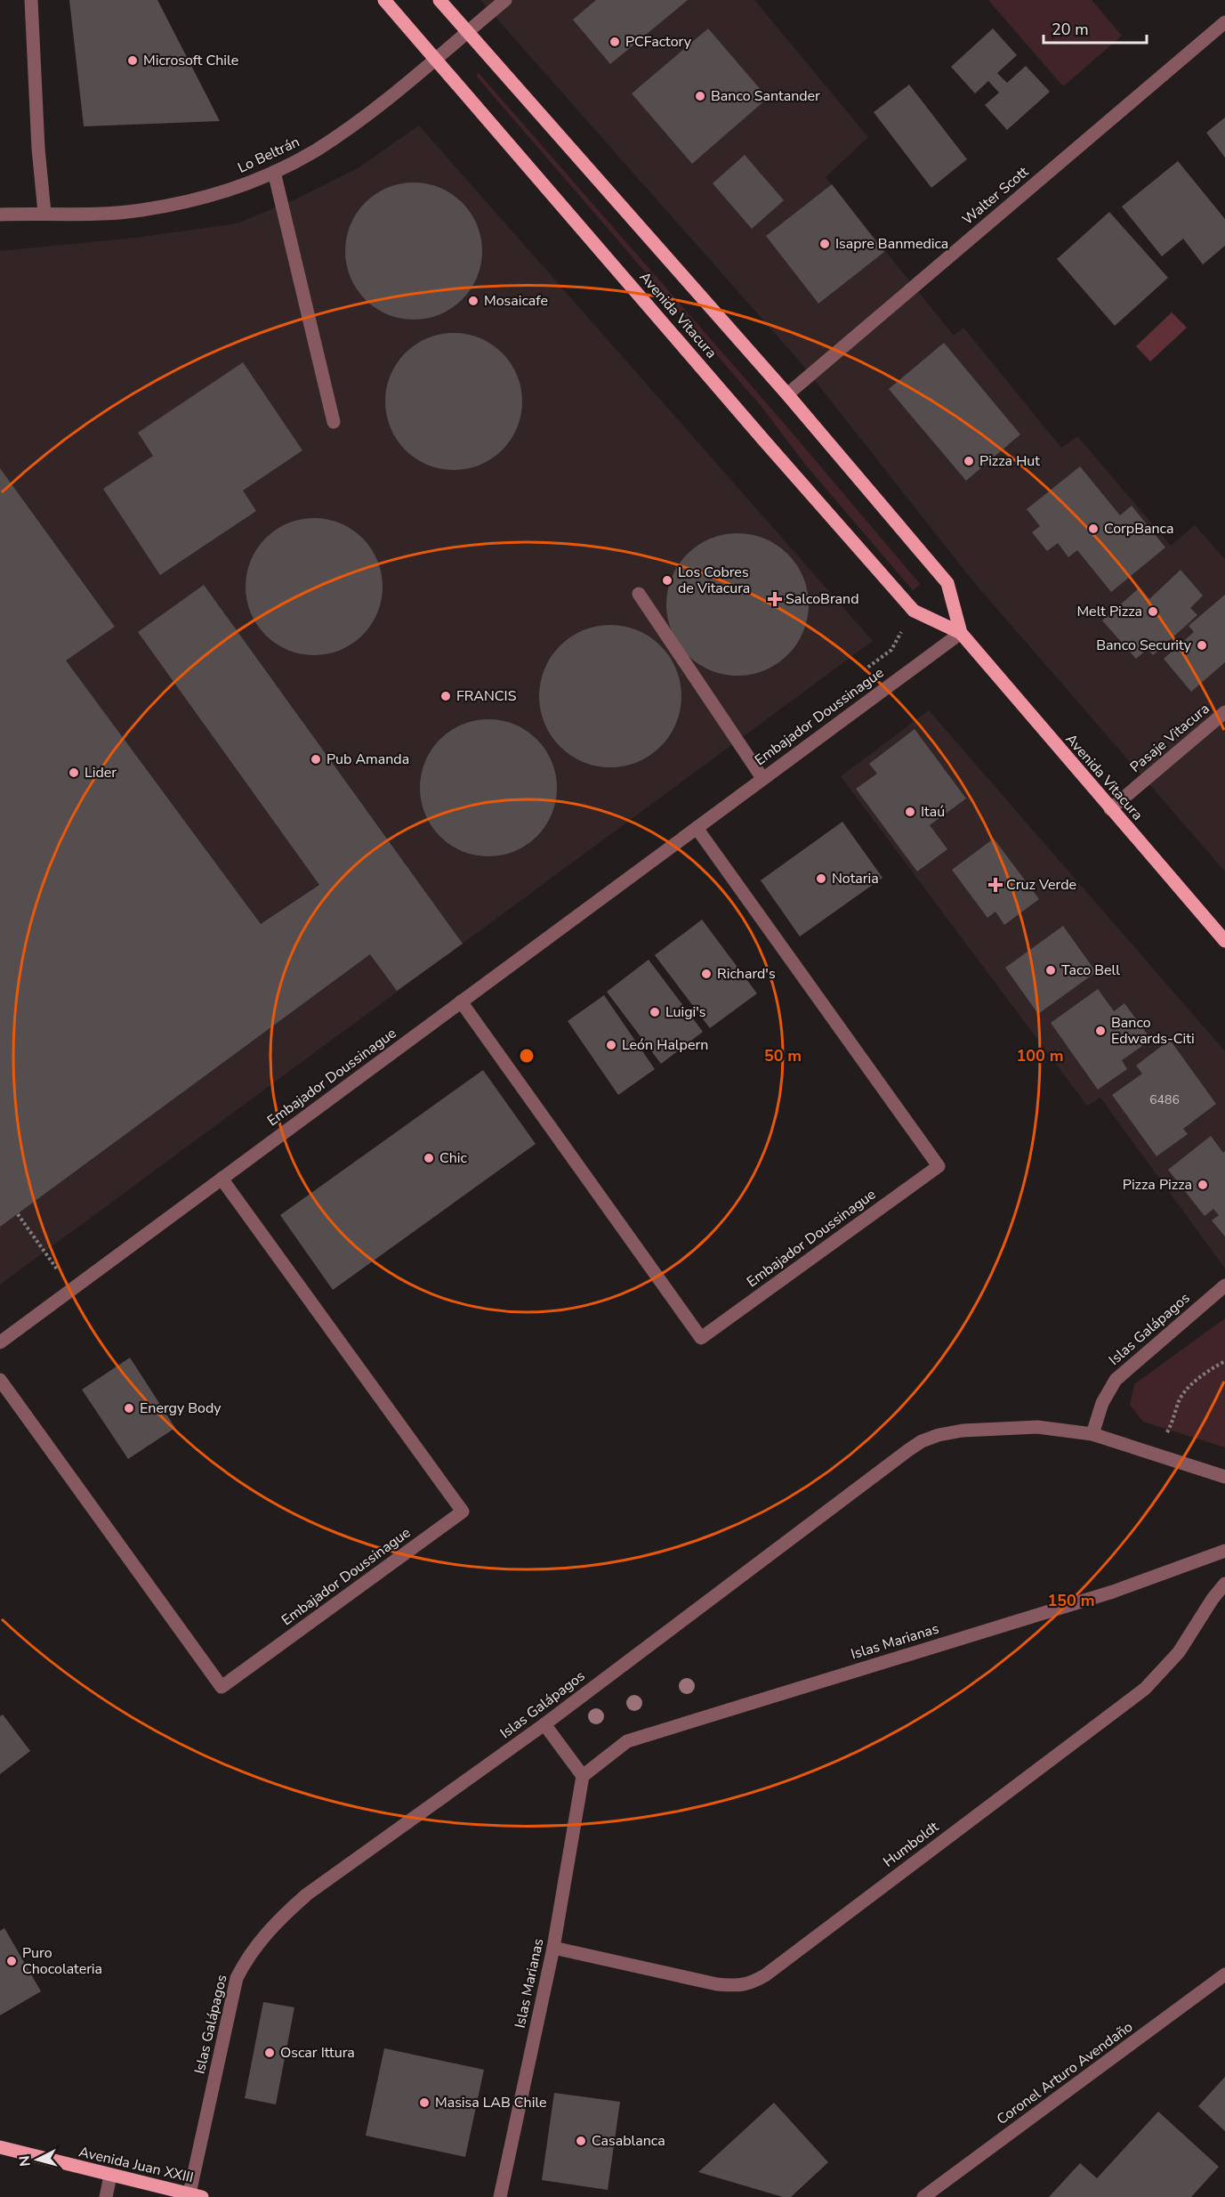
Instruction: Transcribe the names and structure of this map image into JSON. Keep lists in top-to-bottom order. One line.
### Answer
{"streets":{"main road":["Avenida Vitacura","Avenida Juan XXIII"],"street":["Lo Beltrán","Walter Scott","Embajador Doussinague","Pasaje Vitacura","Islas Galápagos","Islas Marianas","Humboldt","Coronel Arturo Avendaño"]},"crossings":[["Lo Beltrán","Avenida Vitacura"],["Walter Scott","Avenida Vitacura"],["Avenida Vitacura","Embajador Doussinague"],["Avenida Vitacura","Pasaje Vitacura"],["Islas Galápagos","Avenida Juan XXIII"],["Islas Marianas","Humboldt"]],"places":{"other":["PCFactory","Microsoft Chile","Banco Santander","Isapre Banmedica","Mosaicafe","Pizza Hut","CorpBanca","Los Cobres de Vitacura","Melt Pizza","Banco Security","FRANCIS","Pub Amanda","Lider","Itaú","Notaria","Taco Bell","Richard's","Luigi's","Banco Edwards-Citi","León Halpern","Chic","Pizza Pizza","Energy Body","Puro Chocolateria","Oscar Ittura","Masisa LAB Chile","Casablanca"],"health":["SalcoBrand","Cruz Verde"]},"house_numbers":["6486"],"scale_bar":"20 m","north":"left","rings":["50 m","100 m","150 m"]}
